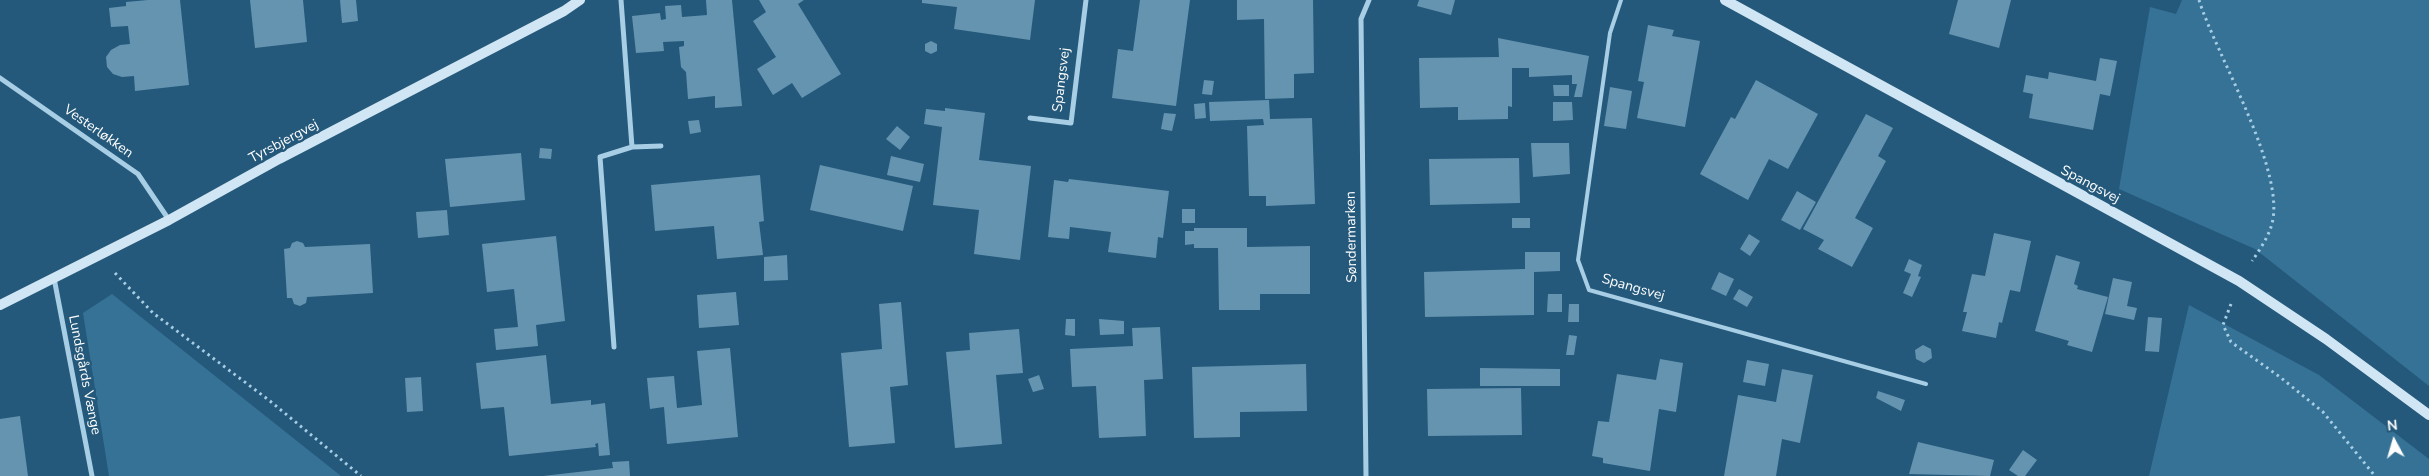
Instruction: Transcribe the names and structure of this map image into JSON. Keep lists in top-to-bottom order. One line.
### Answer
{"streets":{"street":["Spangsvej","Vesterløkken","Tyrsbjergvej","Søndermarken","Lundsgårds Vænge"]},"crossings":[["Vesterløkken","Tyrsbjergvej"],["Tyrsbjergvej","Lundsgårds Vænge"]],"north":"top"}
